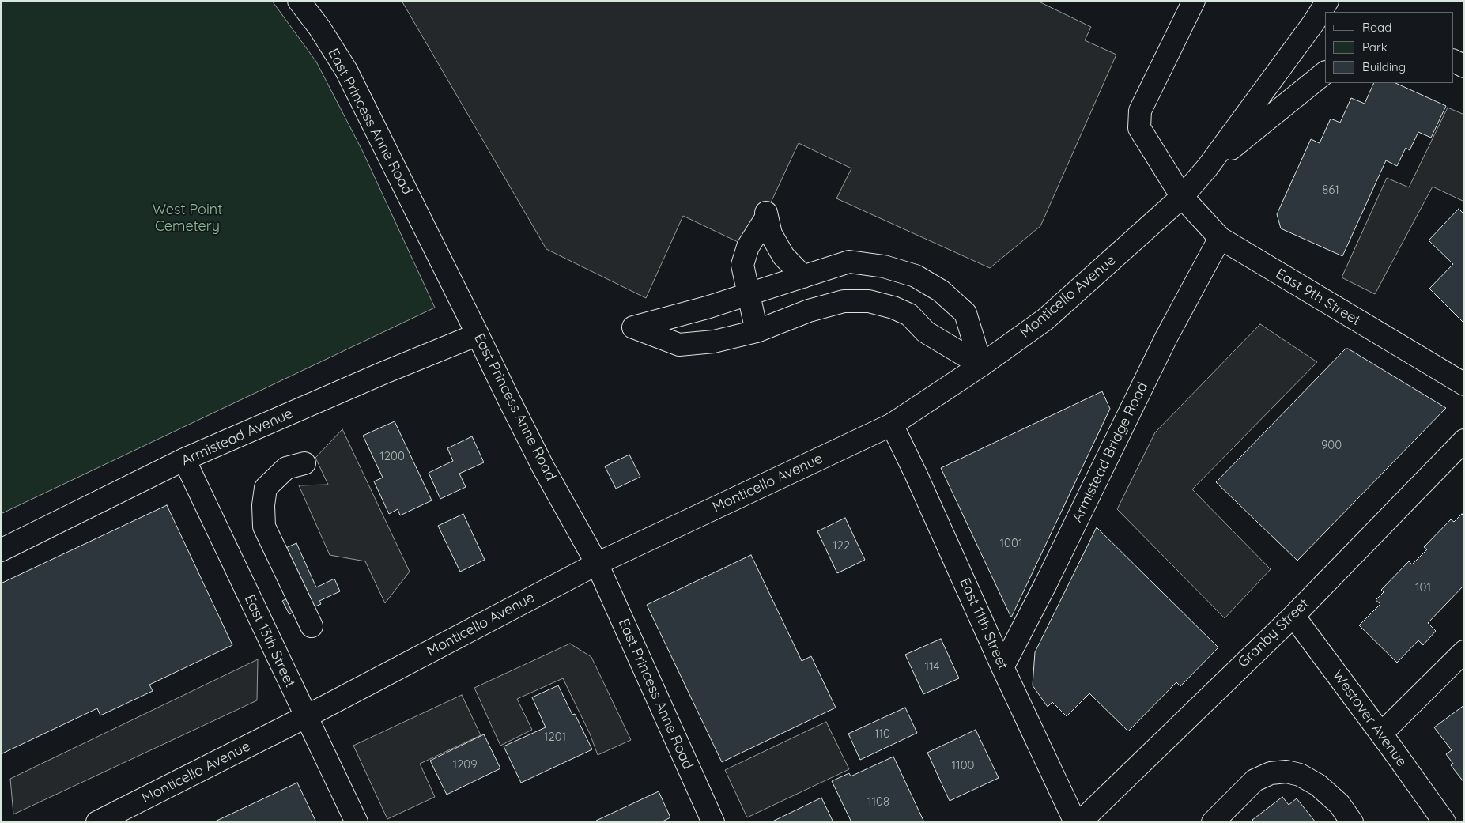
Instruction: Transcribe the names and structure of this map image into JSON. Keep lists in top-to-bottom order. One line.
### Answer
{"streets":{"street":["East Princess Anne Road","Monticello Avenue","East 9th Street","Armistead Avenue","Armistead Bridge Road","East 11th Street","Granby Street","East 13th Street","Westover Avenue"]},"crossings":[["East Princess Anne Road","Monticello Avenue"],["East Princess Anne Road","Armistead Avenue"],["Monticello Avenue","East 9th Street"],["Monticello Avenue","East 11th Street"],["Monticello Avenue","East 13th Street"],["East 9th Street","Armistead Bridge Road"],["Armistead Avenue","East 13th Street"],["Armistead Bridge Road","East 11th Street"],["Granby Street","Westover Avenue"]],"parks":["West Point Cemetery"],"house_numbers":["861","900","1200","1001","122","101","114","110","1201","1209","1100","1108"],"legend":["Road","Park","Building"]}
